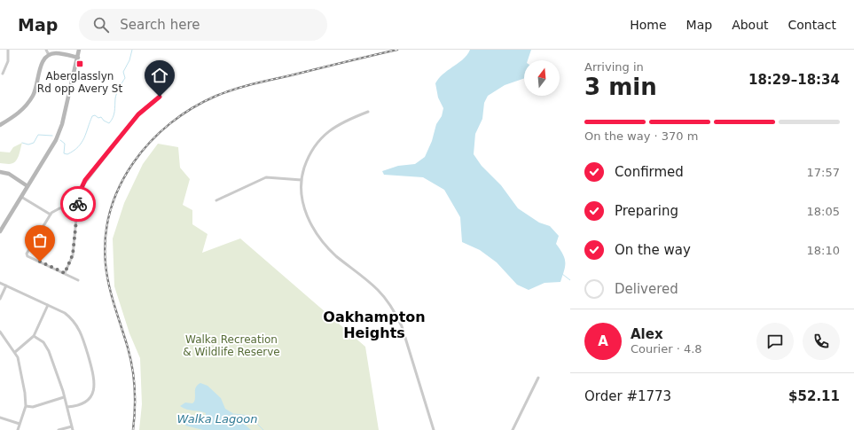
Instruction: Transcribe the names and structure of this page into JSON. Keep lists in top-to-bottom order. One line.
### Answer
{"districts":["Oakhampton Heights"],"water":["Walka Lagoon"],"parks":["Walka Recreation & Wildlife Reserve"],"places":{"transit":["Aberglasslyn Rd opp Avery St"]},"north":"top","page":{"header":"Map","search":"Search here","nav":["Home","Map","About","Contact"],"heading":["3 min","Arriving in","18:29–18:34"],"panel":["Alex","Courier · 4.8","Order #1773","$52.11"],"bar":"On the way · 370 m","list":[["Confirmed","17:57"],["Preparing","18:05"],["On the way","18:10"],"Delivered"],"round":"A"}}
